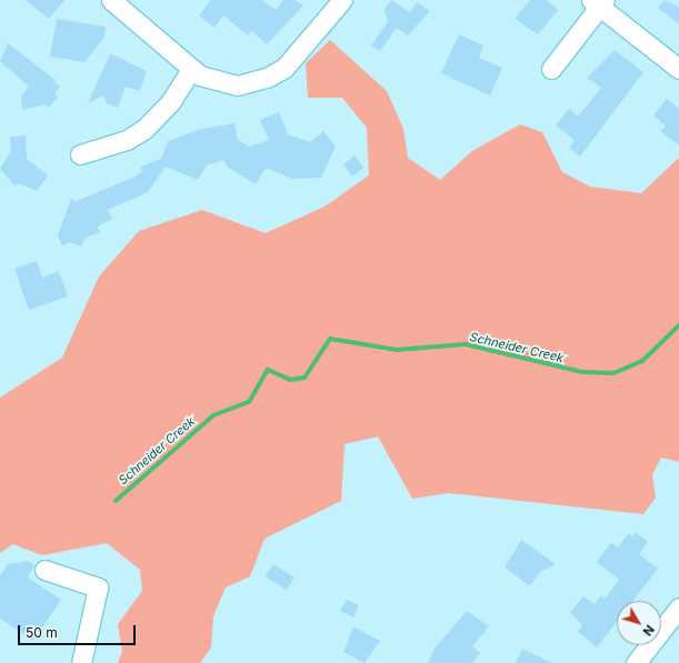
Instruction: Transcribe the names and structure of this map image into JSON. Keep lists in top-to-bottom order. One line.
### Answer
{"water":["Schneider Creek"],"scale_bar":"50 m","north":"bottom right"}
